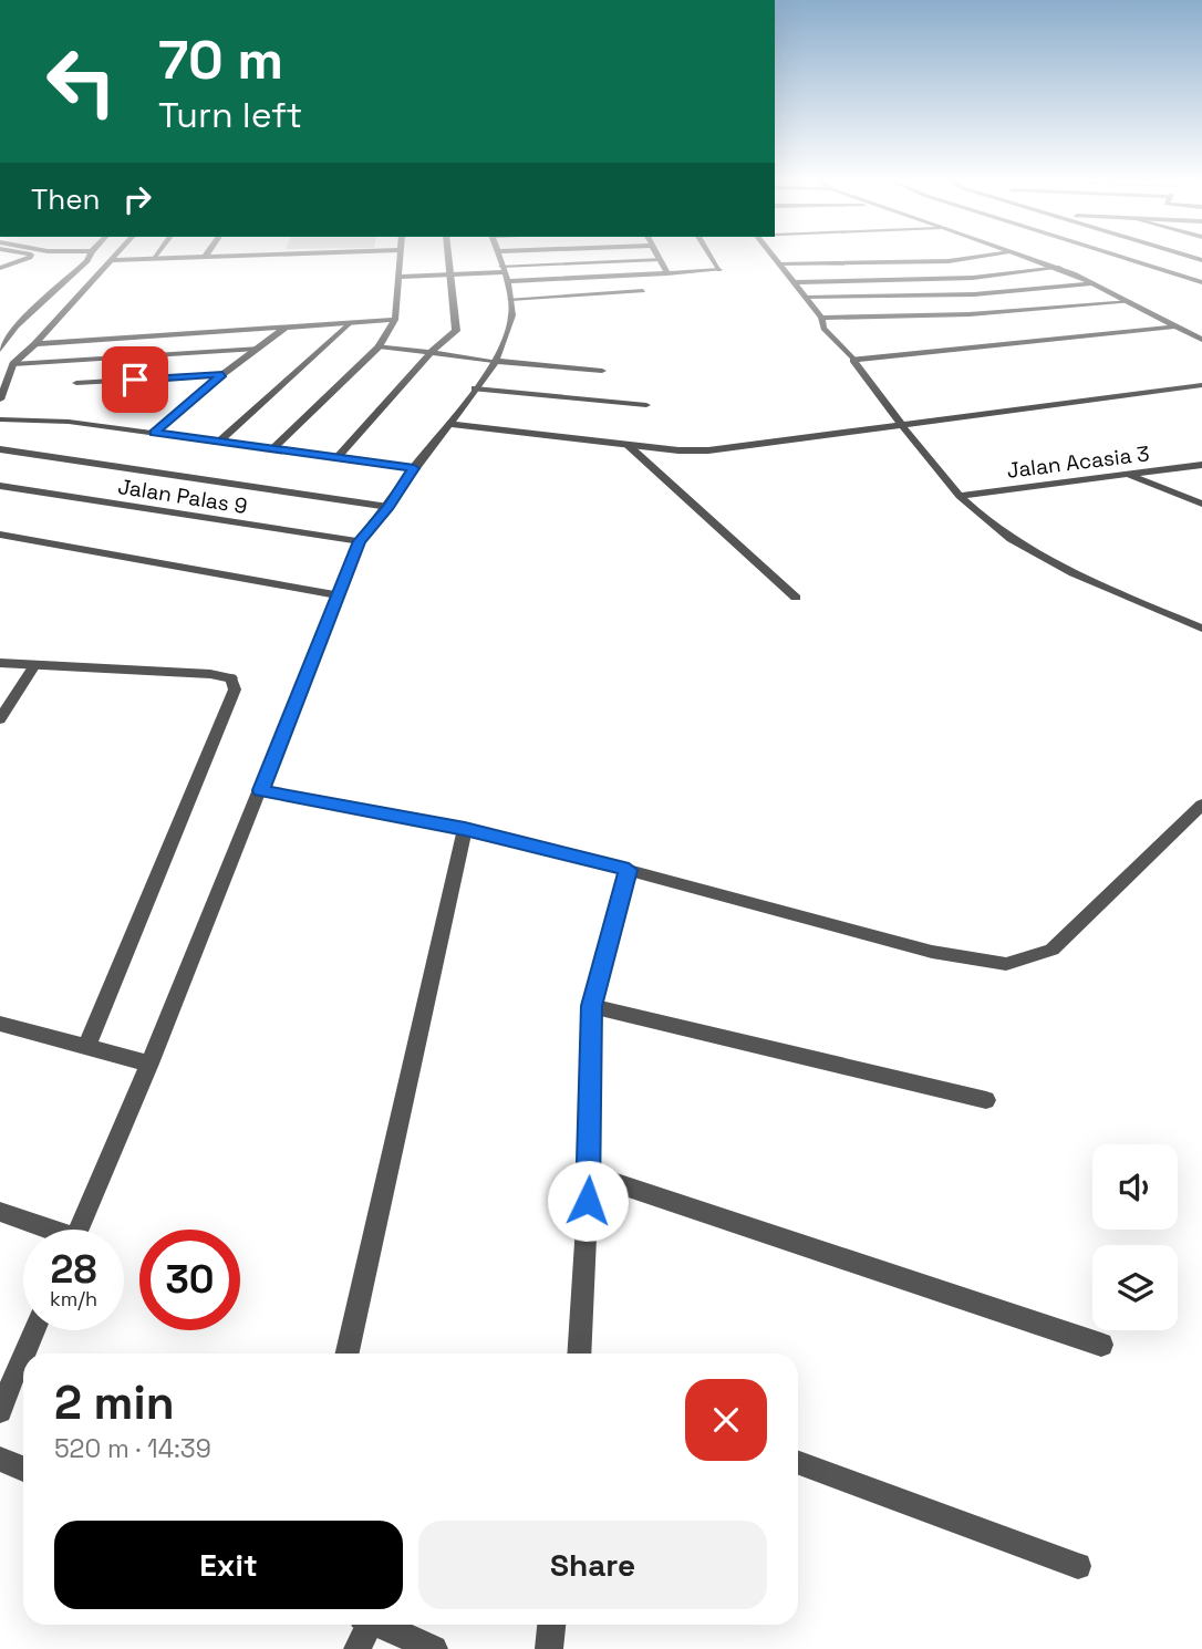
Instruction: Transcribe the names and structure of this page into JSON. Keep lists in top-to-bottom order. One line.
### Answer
{"streets":{"street":["Jalan Acasia 3","Jalan Palas 9"]},"page":{"turn":["70 m","Turn left"],"then":"Then","speed":"28 km/h","limit":"30","heading":["2 min","520 m · 14:39"],"buttons":["Exit","Share"]}}
